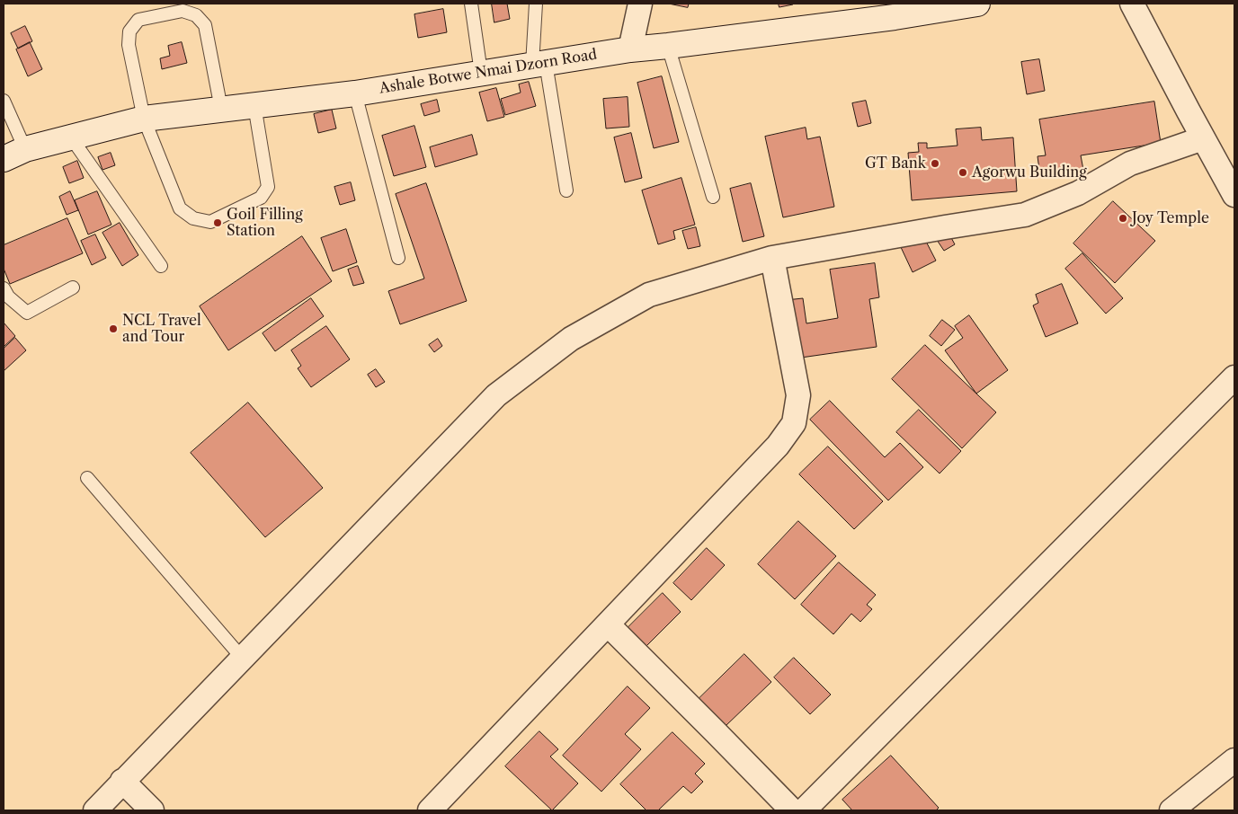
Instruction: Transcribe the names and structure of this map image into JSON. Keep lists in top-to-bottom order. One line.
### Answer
{"streets":{"main road":["Ashale Botwe Nmai Dzorn Road"]},"places":["GT Bank","Agorwu Building","Joy Temple","Goil Filling Station","NCL Travel and Tour"]}
